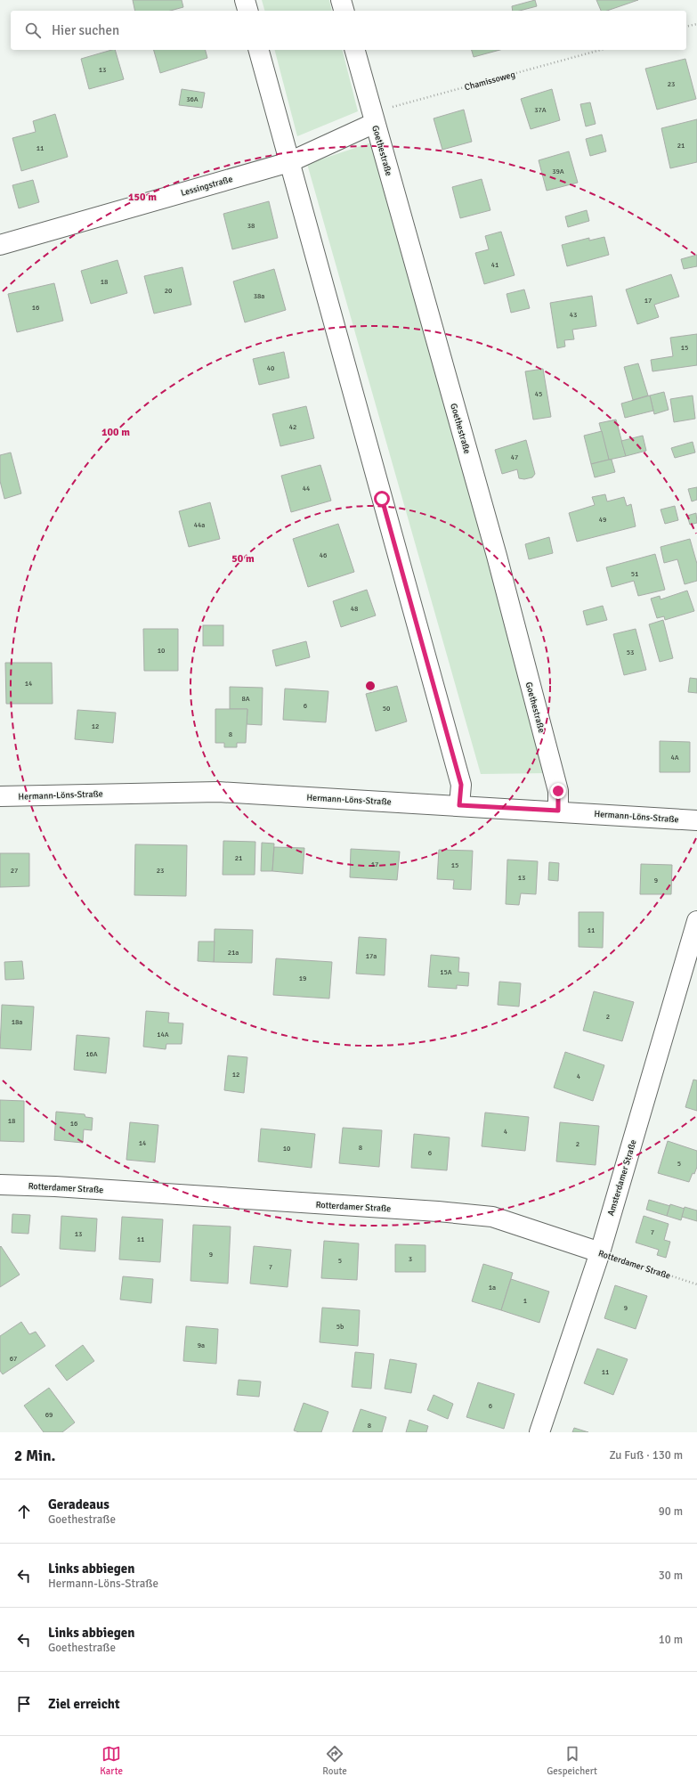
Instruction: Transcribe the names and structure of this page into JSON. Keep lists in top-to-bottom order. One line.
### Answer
{"streets":{"street":["Goethestraße","Lessingstraße","Hermann-Löns-Straße","Amsterdamer Straße","Rotterdamer Straße"],"path":["Chamissoweg"]},"crossings":[["Chamissoweg","Goethestraße"],["Goethestraße","Hermann-Löns-Straße"],["Amsterdamer Straße","Rotterdamer Straße"]],"house_numbers":["13","23","36A","37A","21","11","39A","38","41","18","20","38a","17","16","43","15","40","45","42","47","44","49","44a","46","51","48","10","53","14","8A","6","50","12","8","4A","21","17","15","27","23","13","9","11","21a","17a","15A","19","2","18a","14A","16A","12","4","18","16","4","14","2","8","10","6","5","7","13","11","9","3","5","7","1a","1","9","5b","9a","67","11","6","69","8"],"page":{"search":"Hier suchen","heading":["2 Min.","Zu Fuß · 130 m"],"list":[["Geradeaus","Goethestraße","90 m"],["Links abbiegen","Hermann-Löns-Straße","30 m"],["Links abbiegen","Goethestraße","10 m"],"Ziel erreicht"],"nav":["Karte","Route","Gespeichert"]},"rings":["150 m","100 m","50 m"]}
